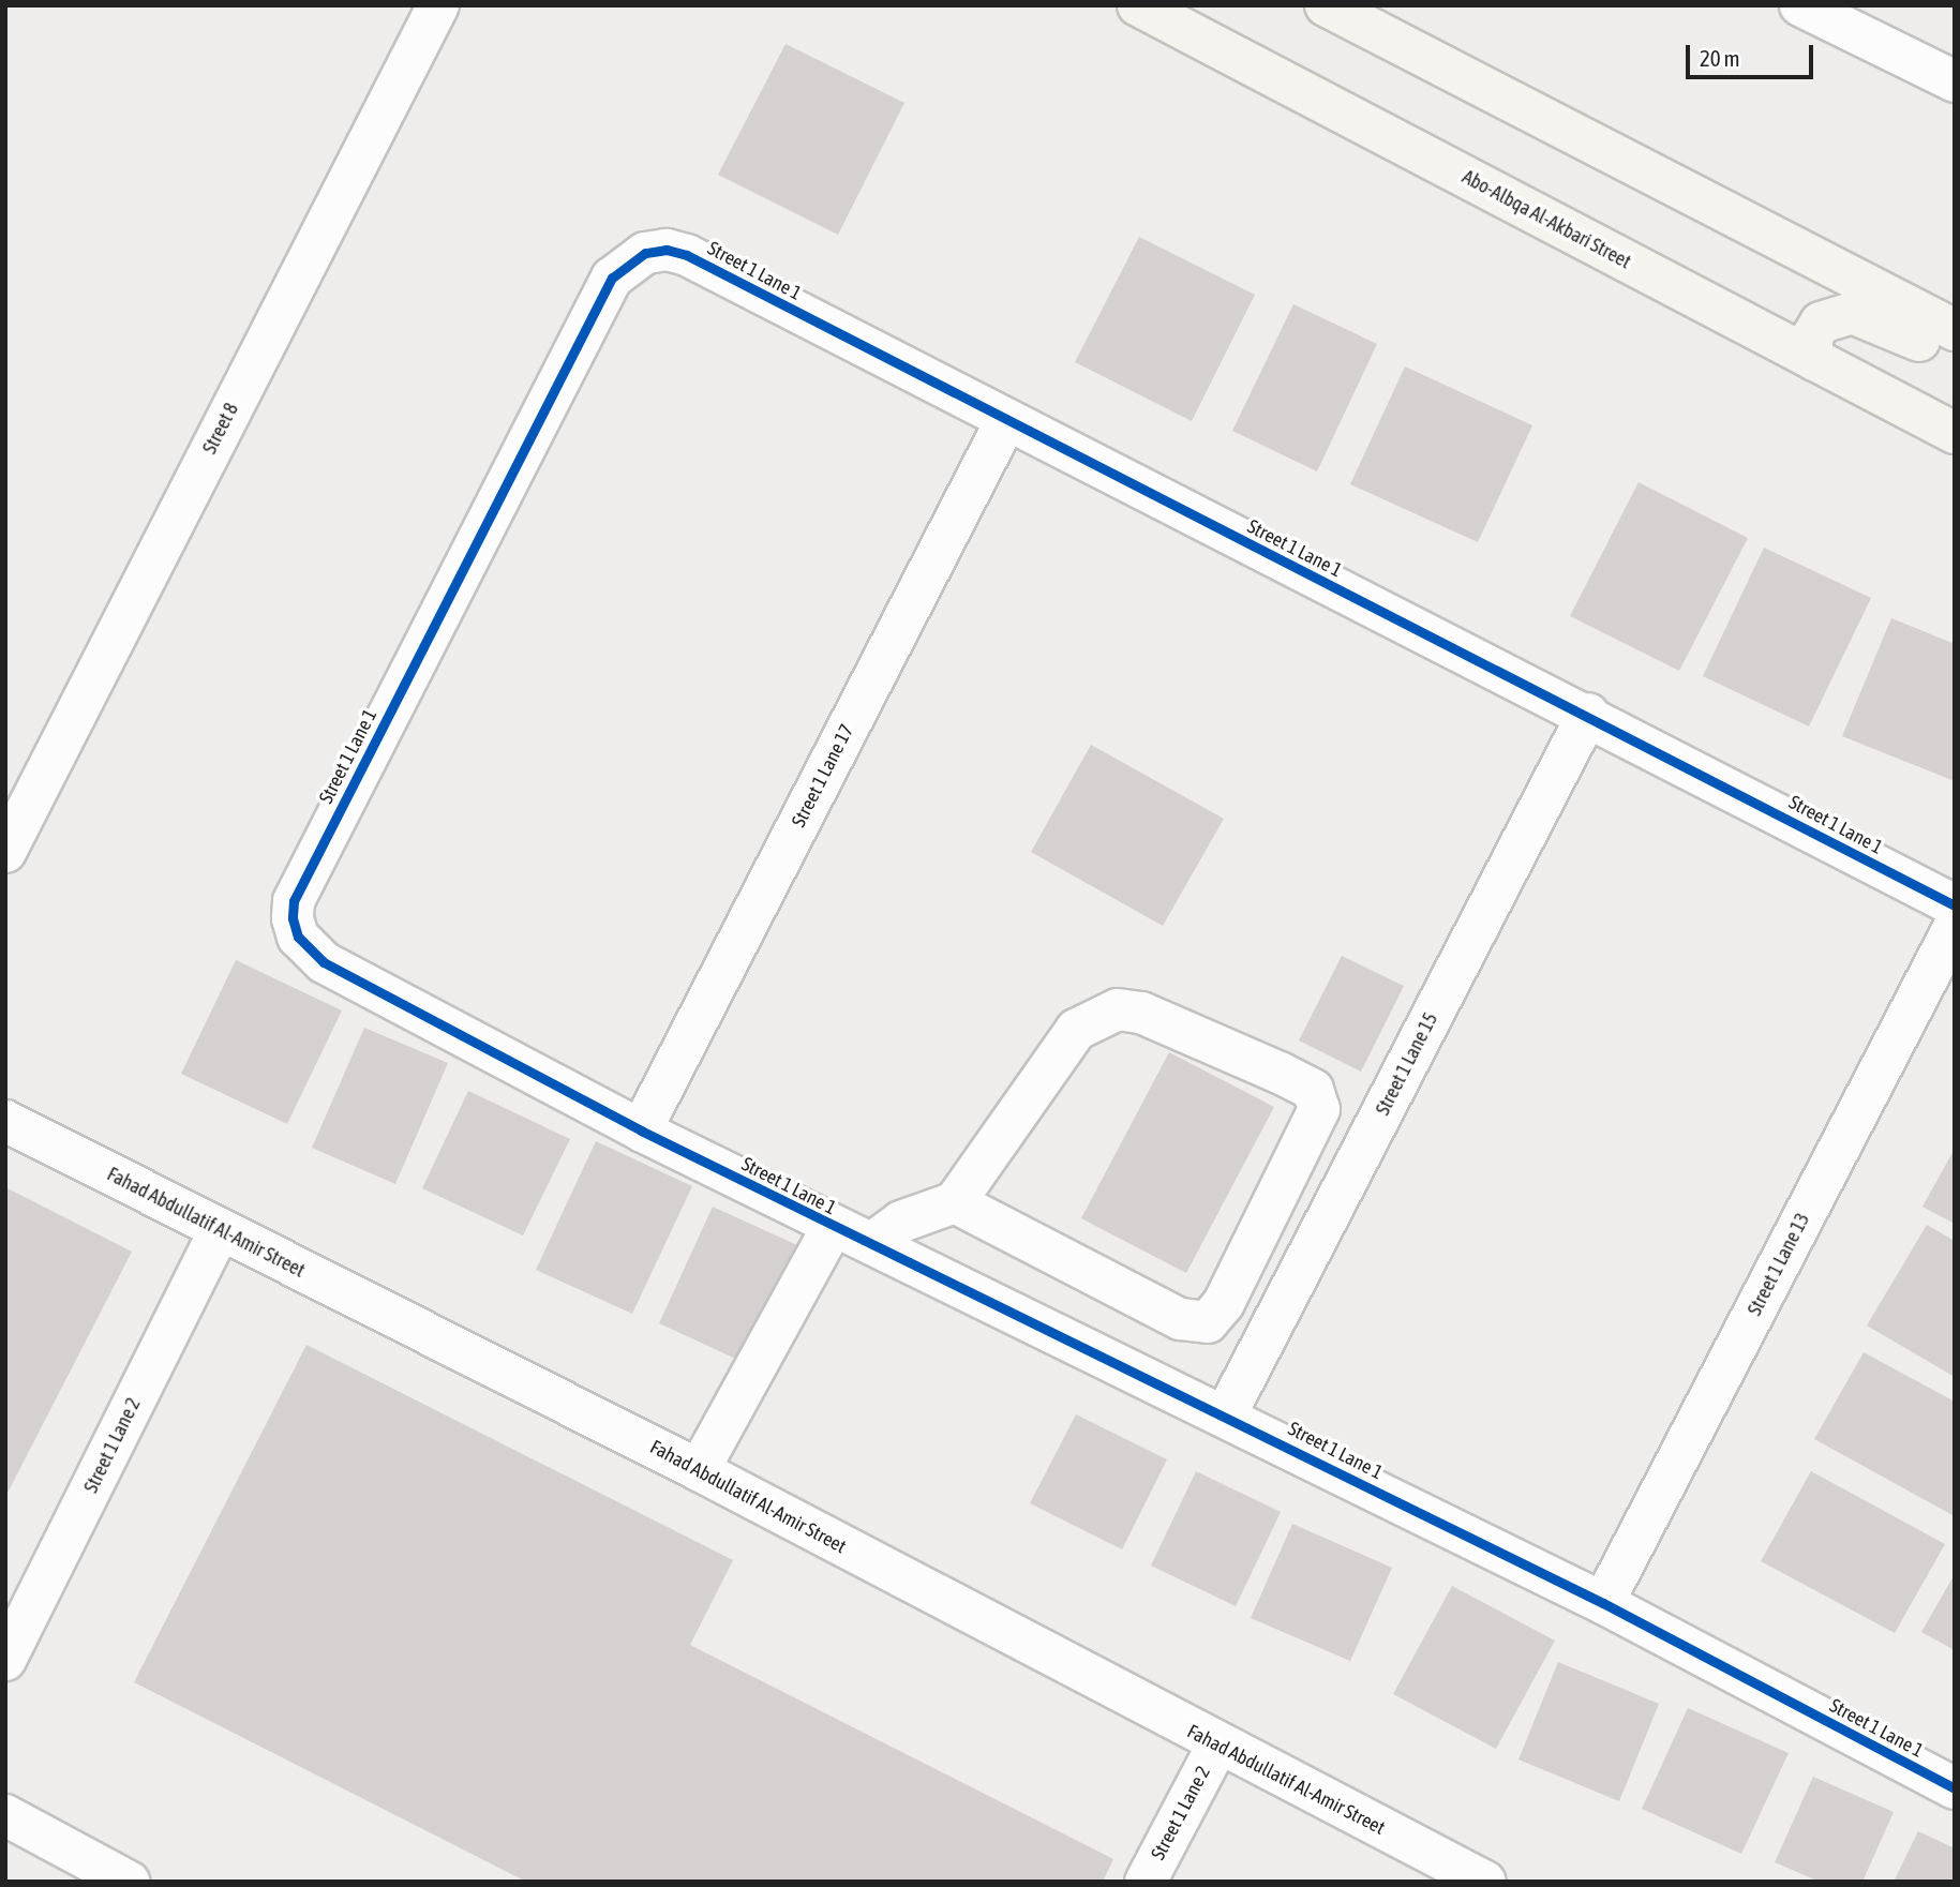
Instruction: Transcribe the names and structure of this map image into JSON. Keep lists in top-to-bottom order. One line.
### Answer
{"streets":{"main road":["Abo-Albqa Al-Akbari Street"],"street":["Street 1 Lane 1","Street 8","Street 1 Lane 17","Street 1 Lane 15","Fahad Abdullatif Al-Amir Street","Street 1 Lane 13","Street 1 Lane 2"]},"crossings":[["Street 1 Lane 1","Street 1 Lane 17"],["Street 1 Lane 1","Street 1 Lane 15"],["Street 1 Lane 1","Fahad Abdullatif Al-Amir Street"],["Street 1 Lane 1","Street 1 Lane 13"],["Fahad Abdullatif Al-Amir Street","Street 1 Lane 2"]],"scale_bar":"20 m"}
